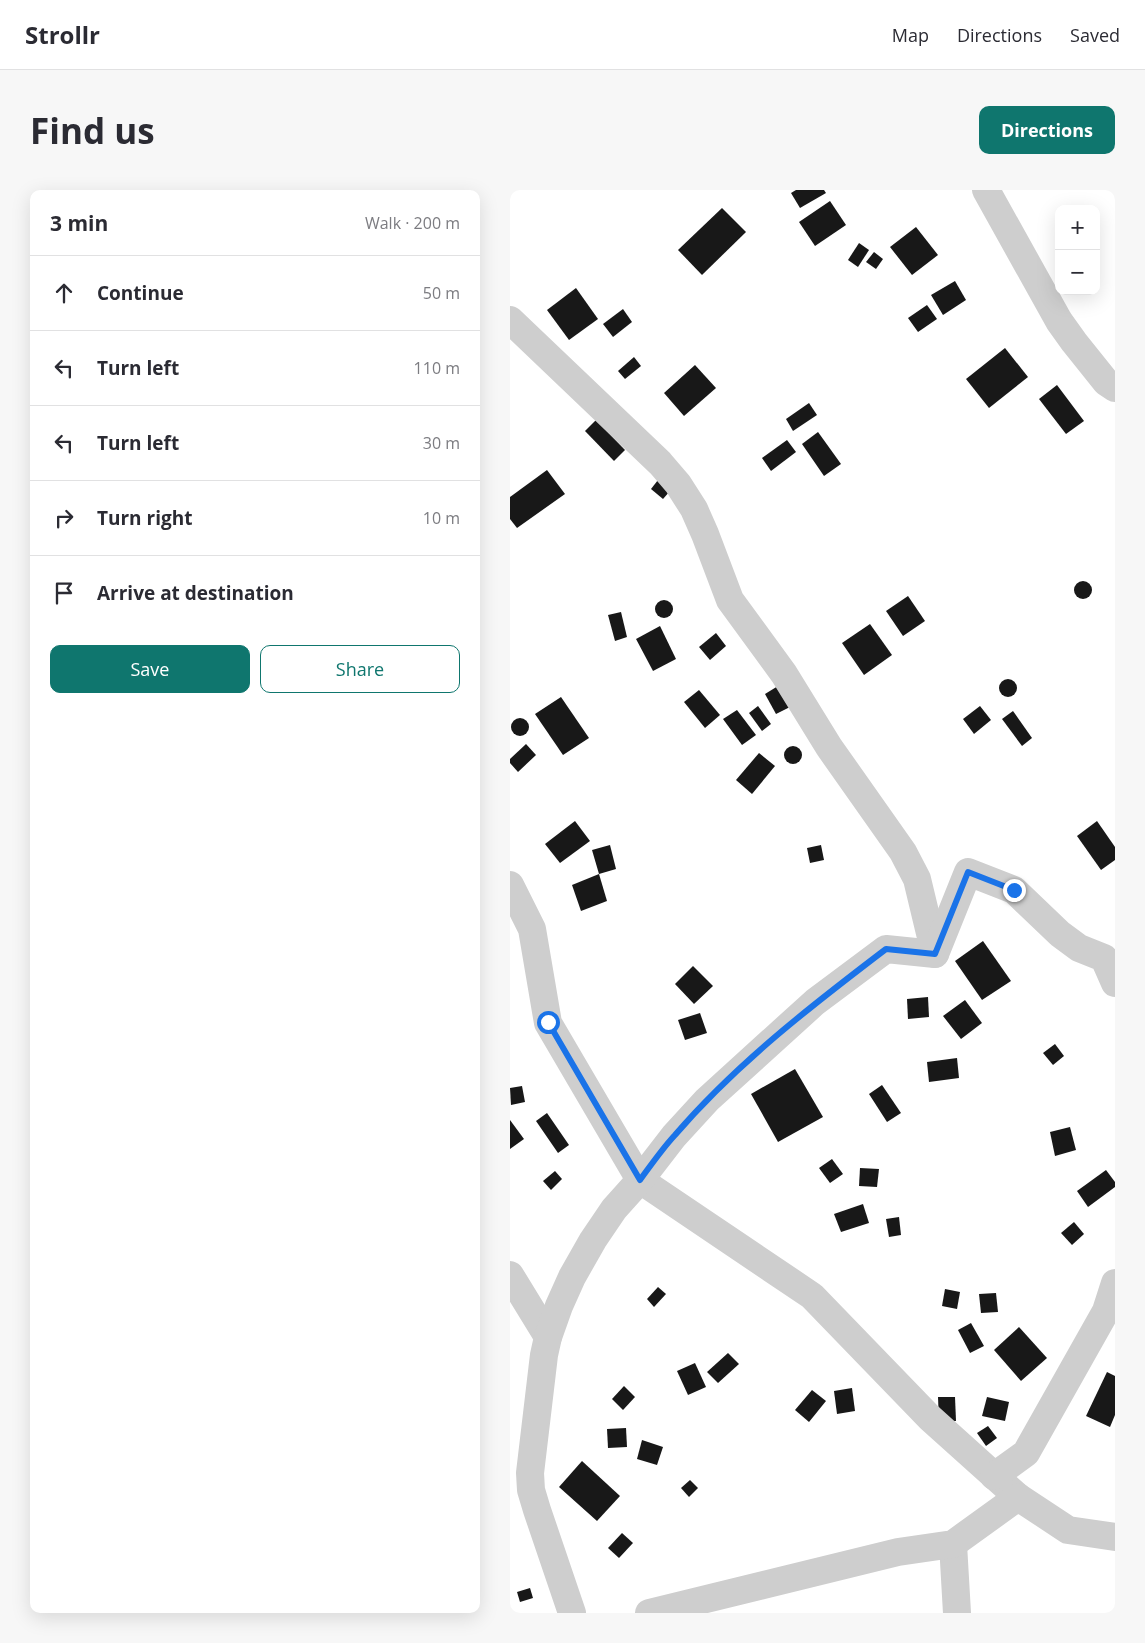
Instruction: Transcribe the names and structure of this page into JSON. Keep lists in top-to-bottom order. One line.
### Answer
{"page":{"header":"Strollr","nav":["Map","Directions","Saved"],"buttons":["Directions",["Save","Share"]],"title":"Find us","heading":["3 min","Walk · 200 m"],"map_buttons":["+","−"],"list":[["Continue","50 m"],["Turn left","110 m"],["Turn left","30 m"],["Turn right","10 m"],"Arrive at destination"]}}
